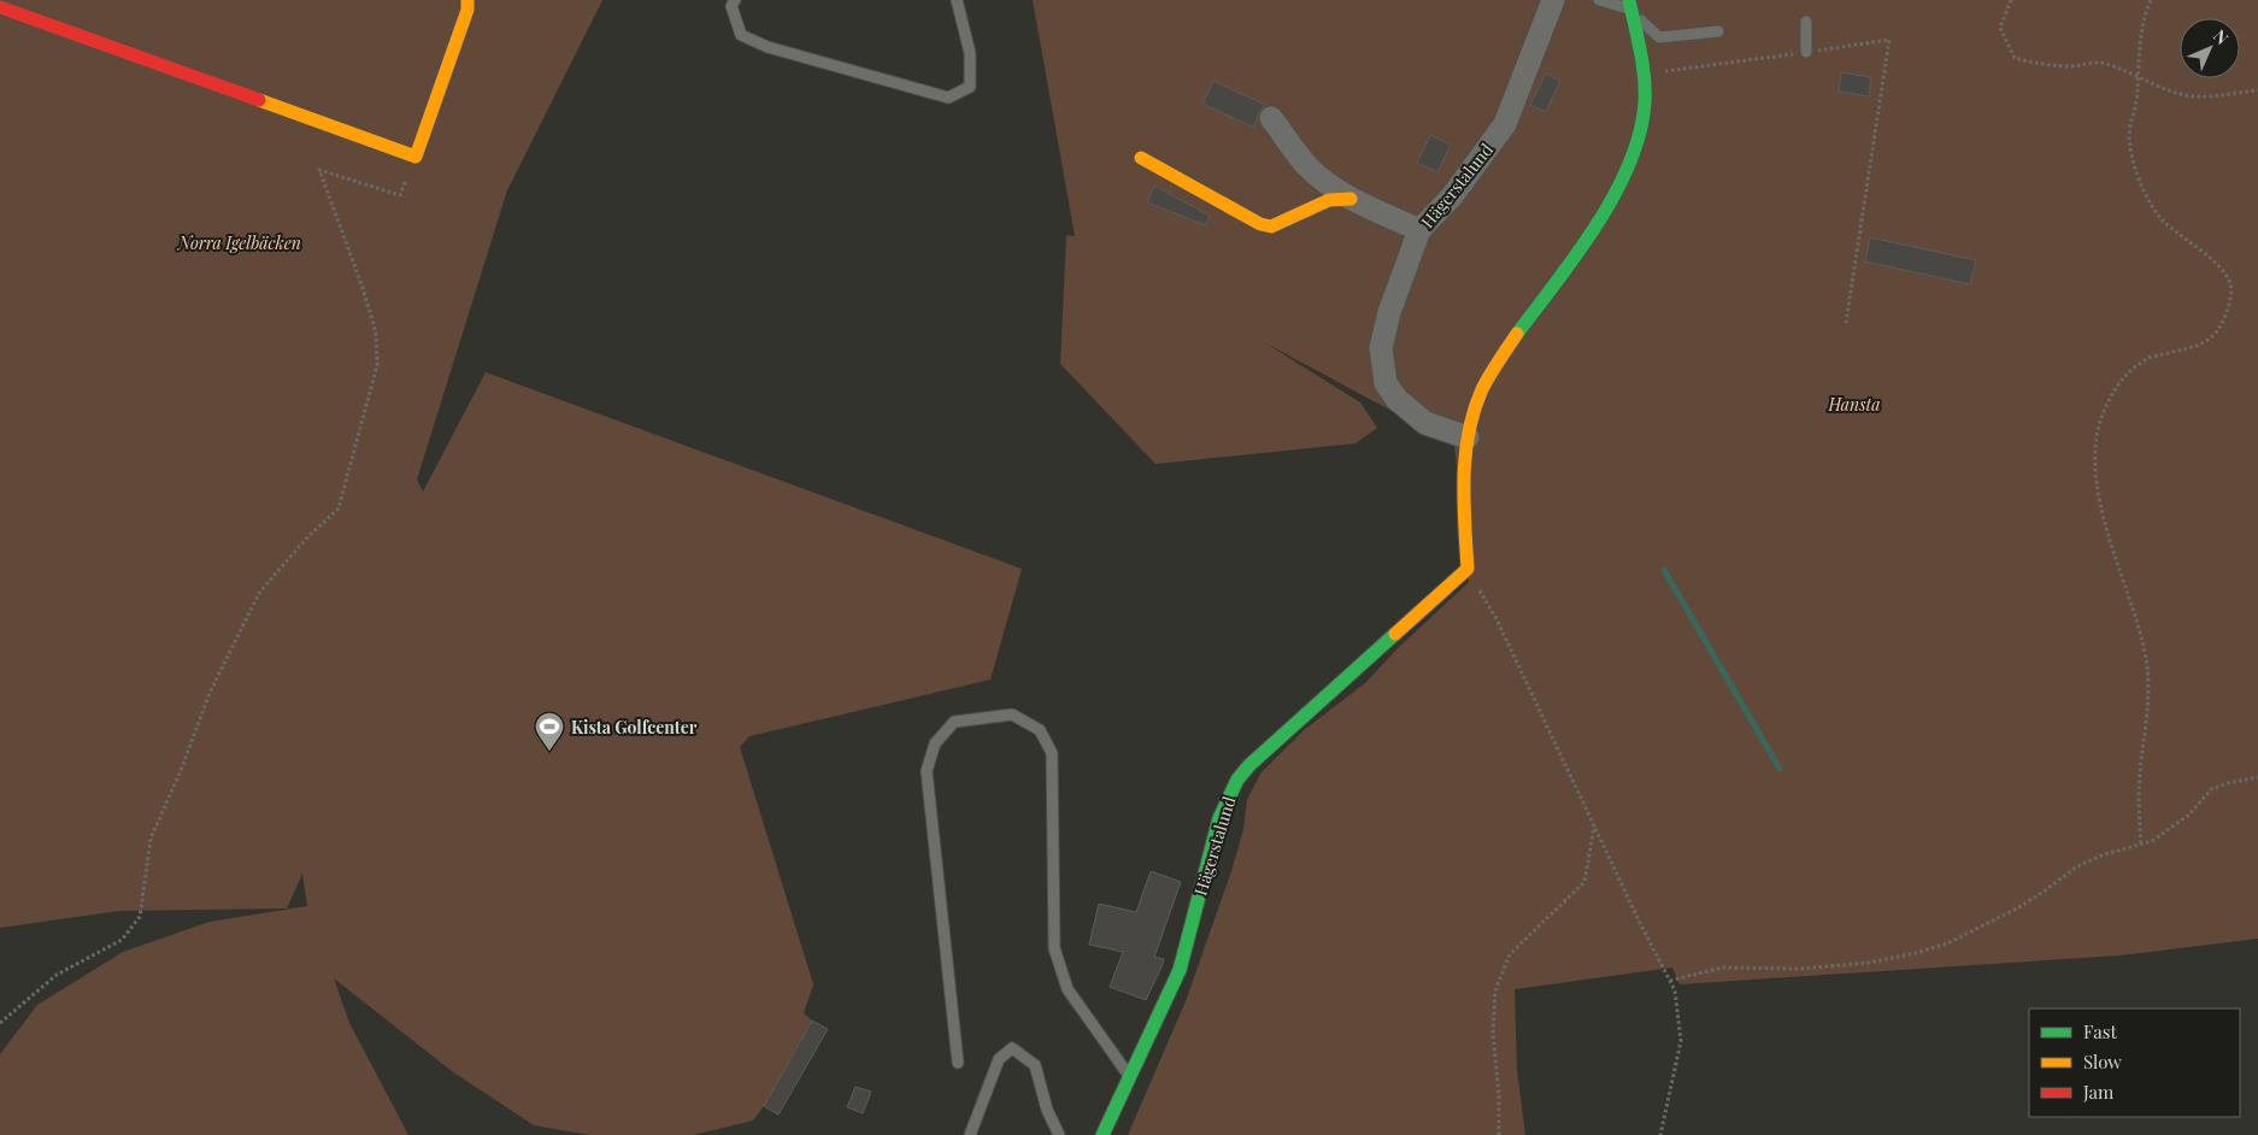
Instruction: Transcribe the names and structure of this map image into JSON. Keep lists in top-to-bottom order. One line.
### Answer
{"streets":{"street":["Hägerstalund"]},"parks":["Norra Igelbäcken","Hansta"],"places":{"sports":["Kista Golfcenter"]},"legend":["Fast","Slow","Jam"],"north":"top right"}
